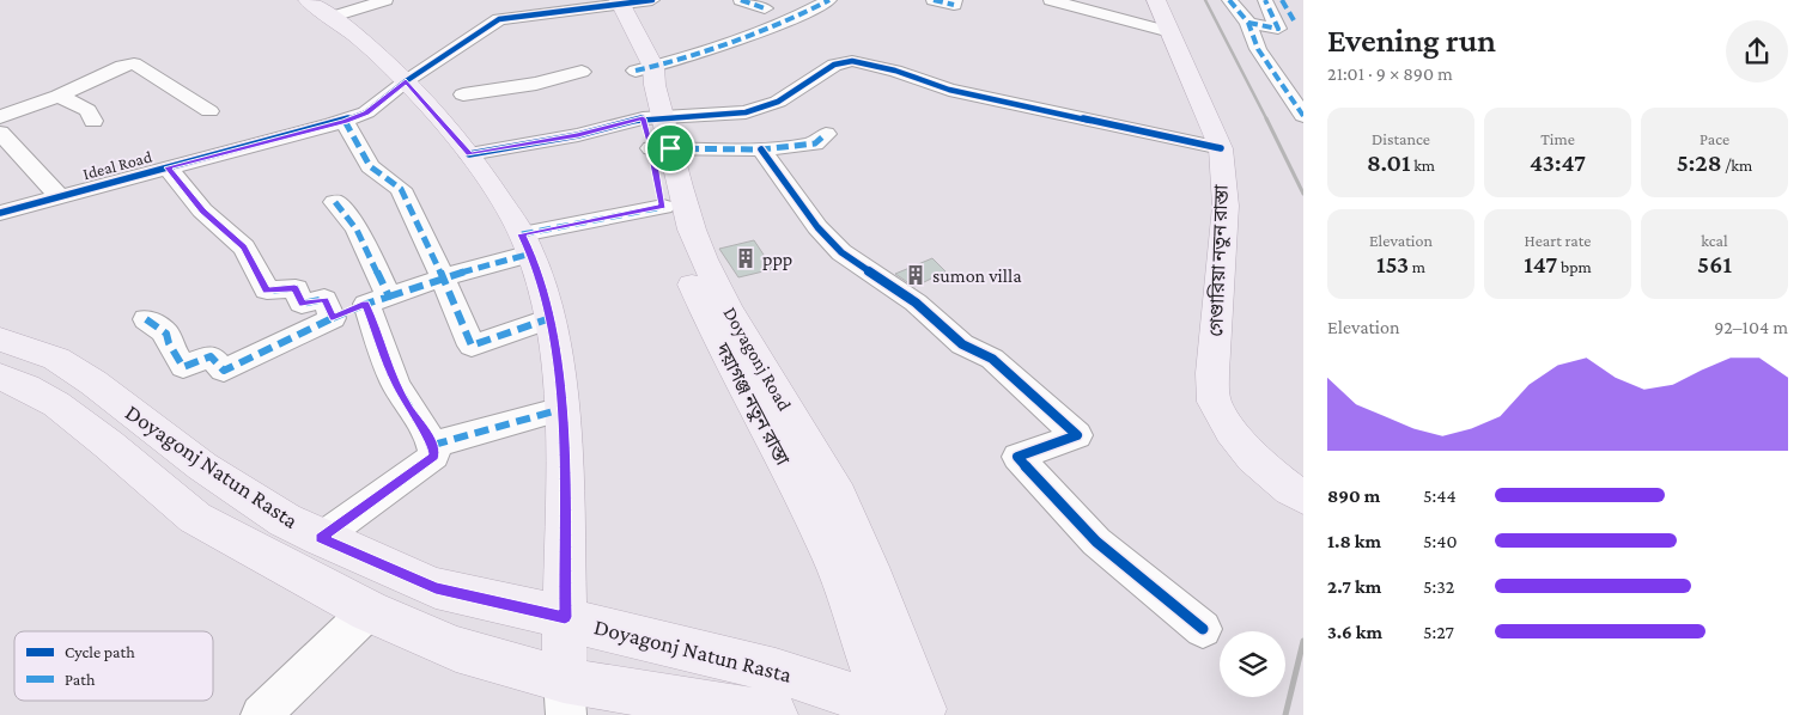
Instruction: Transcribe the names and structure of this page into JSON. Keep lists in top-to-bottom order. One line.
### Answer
{"streets":{"main road":["গেণ্ডারিয়া নতুন রাস্তা","Doyagonj Road","দয়াগঞ্জ নতুন রাস্তা","Doyagonj Natun Rasta"],"street":["Ideal Road"]},"crossings":[["Ideal Road","Doyagonj Road"],["Doyagonj Road","দয়াগঞ্জ নতুন রাস্তা"],["Doyagonj Road","Doyagonj Natun Rasta"],["দয়াগঞ্জ নতুন রাস্তা","Doyagonj Natun Rasta"]],"places":{"building":["ppp","sumon villa"]},"legend":["Cycle path","Path"],"page":{"heading":["Evening run","21:01 · 9 × 890 m"],"stats":[["Distance","8.01 km"],["Time","43:47"],["Pace","5:28 /km"],["Elevation","153 m"],["Heart rate","147 bpm"],["kcal","561"]],"chart":["Elevation","92–104 m"],"list":[{"name":"890 m","note":"5:44"},{"name":"1.8 km","note":"5:40"},{"name":"2.7 km","note":"5:32"},{"name":"3.6 km","note":"5:27"}]}}
